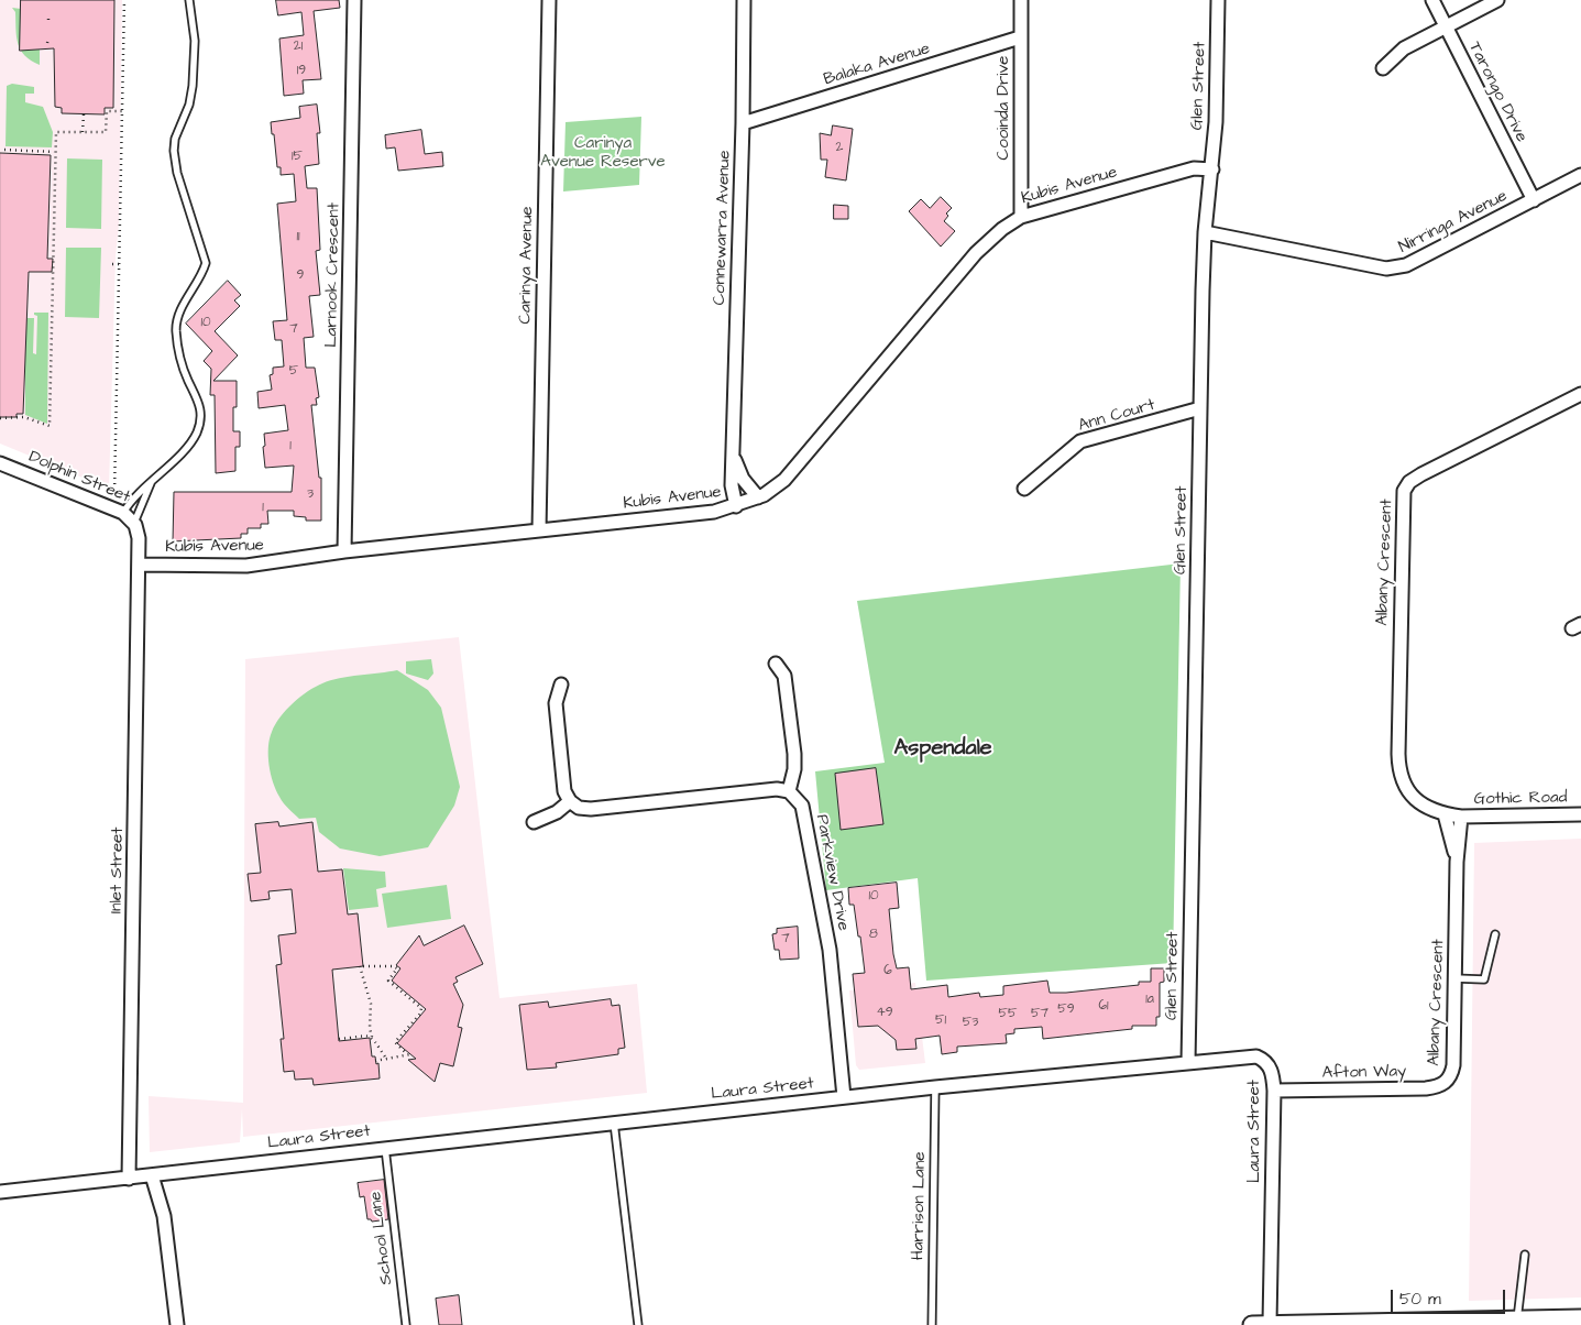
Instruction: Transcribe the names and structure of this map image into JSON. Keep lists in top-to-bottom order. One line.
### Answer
{"streets":{"street":["Balaka Avenue","Glen Street","Tarongo Drive","Cooinda Drive","Kubis Avenue","Nirringa Avenue","Connewarra Avenue","Carinya Avenue","Larnook Crescent","Ann Court","Dolphin Street","Albany Crescent","Gothic Road","Inlet Street","Parkview Drive","Afton Way","Laura Street"],"lane":["Harrison Lane","School Lane"]},"crossings":[["Balaka Avenue","Cooinda Drive"],["Balaka Avenue","Connewarra Avenue"],["Glen Street","Kubis Avenue"],["Glen Street","Nirringa Avenue"],["Glen Street","Ann Court"],["Glen Street","Laura Street"],["Tarongo Drive","Nirringa Avenue"],["Cooinda Drive","Kubis Avenue"],["Kubis Avenue","Connewarra Avenue"],["Kubis Avenue","Carinya Avenue"],["Kubis Avenue","Larnook Crescent"],["Kubis Avenue","Dolphin Street"],["Kubis Avenue","Inlet Street"],["Dolphin Street","Inlet Street"],["Albany Crescent","Gothic Road"],["Albany Crescent","Afton Way"],["Inlet Street","Laura Street"],["Parkview Drive","Laura Street"],["Afton Way","Laura Street"],["Laura Street","Harrison Lane"],["Laura Street","School Lane"]],"districts":["Aspendale"],"parks":["Carinya Avenue Reserve"],"house_numbers":["21","19","2","15","11","9","10","7","5","1","3","1","10","8","7","6","1a","61","59","49","55","57","51","53"],"scale_bar":"50 m"}
